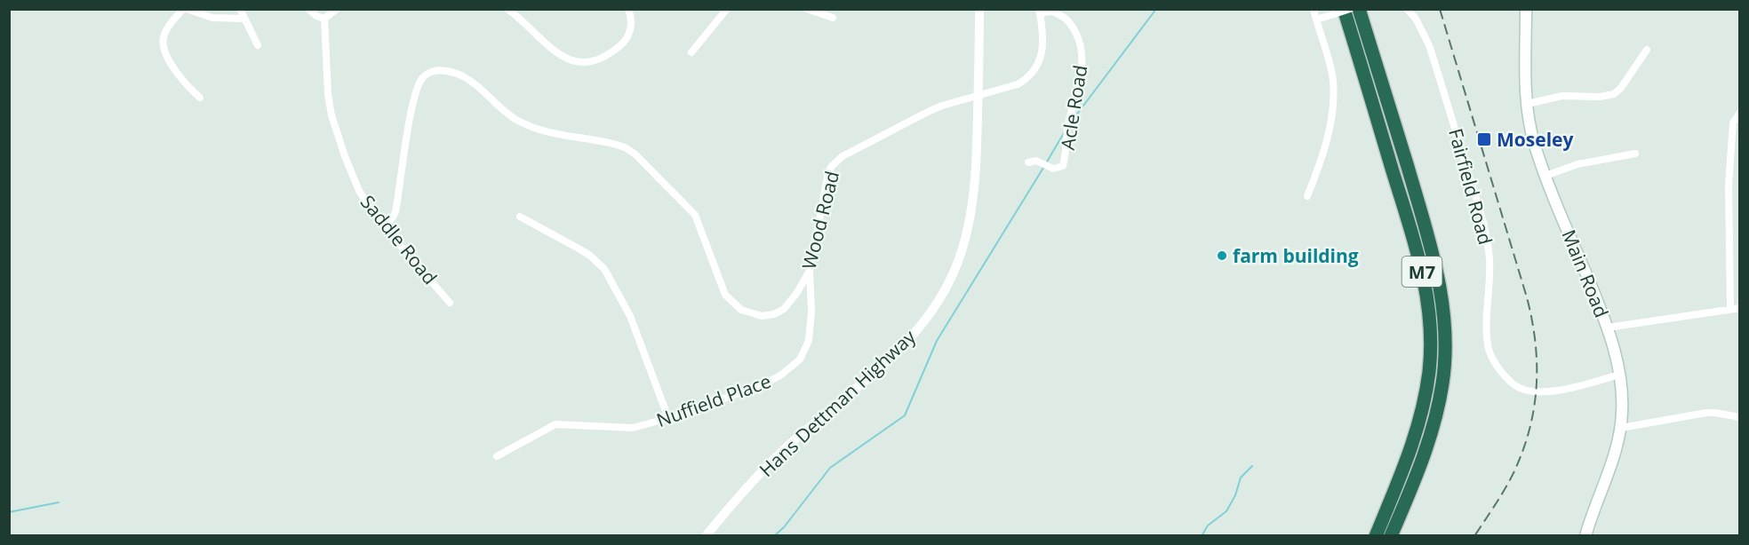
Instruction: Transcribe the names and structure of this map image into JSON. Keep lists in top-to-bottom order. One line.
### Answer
{"streets":{"highway":["M7"],"main road":["Main Road"],"street":["Acle Road","Fairfield Road","Wood Road","Saddle Road","Nuffield Place","Hans Dettman Highway"]},"crossings":[["Acle Road","Wood Road"],["Fairfield Road","Main Road"],["Wood Road","Saddle Road"],["Wood Road","Nuffield Place"],["Wood Road","Hans Dettman Highway"]],"places":{"transit":["Moseley"],"other":["farm building"]}}
